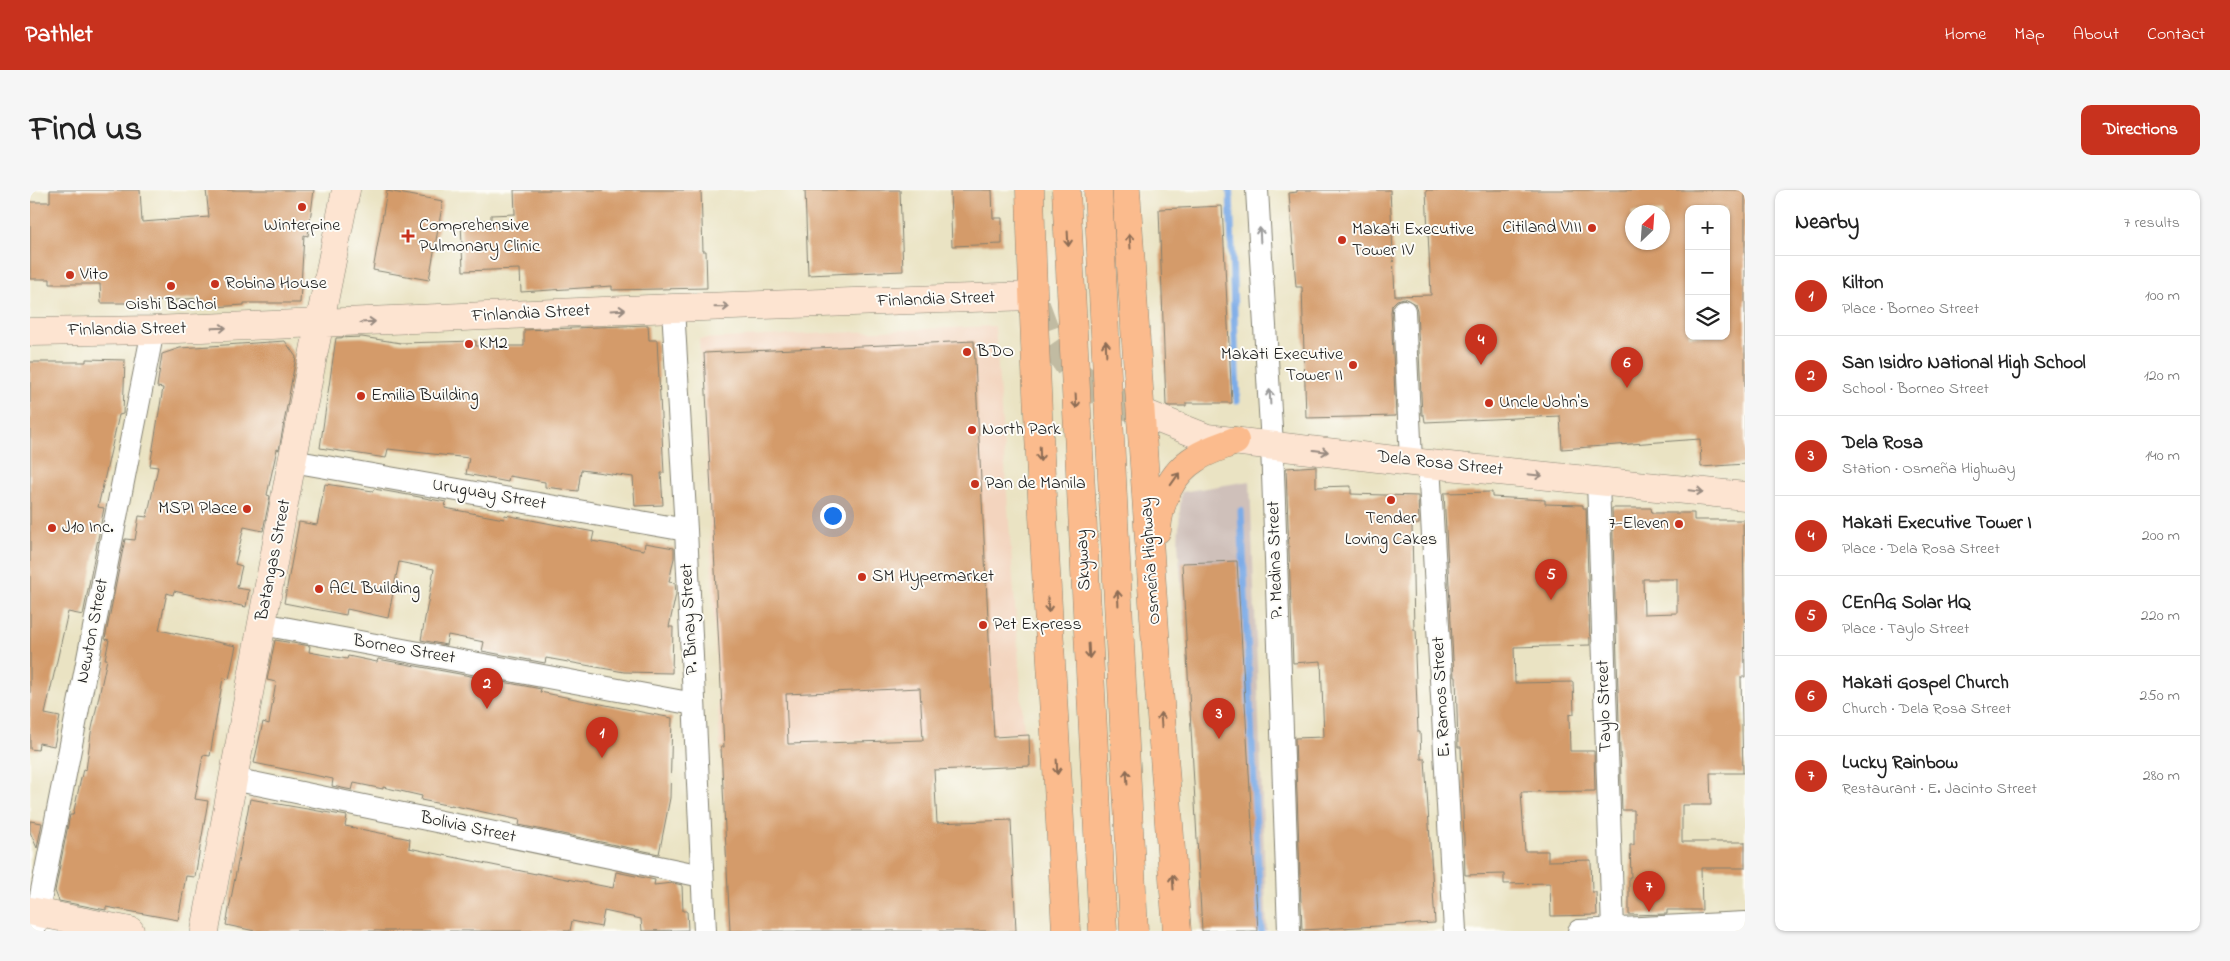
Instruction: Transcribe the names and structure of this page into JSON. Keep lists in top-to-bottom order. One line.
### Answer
{"streets":{"main road":["Skyway","Osmeña Highway"],"street":["Finlandia Street","Dela Rosa Street","Uruguay Street","Batangas Street","P. Medina Street","P. Binay Street","Newton Street","Borneo Street","E. Ramos Street","Taylo Street","Bolivia Street"]},"crossings":[["Finlandia Street","Batangas Street"],["Finlandia Street","P. Binay Street"],["Finlandia Street","Newton Street"],["Dela Rosa Street","P. Medina Street"],["Dela Rosa Street","Osmeña Highway"],["Dela Rosa Street","E. Ramos Street"],["Dela Rosa Street","Taylo Street"],["Uruguay Street","Batangas Street"],["Uruguay Street","P. Binay Street"],["Batangas Street","Borneo Street"],["Batangas Street","Bolivia Street"],["P. Binay Street","Borneo Street"],["P. Binay Street","Bolivia Street"]],"one_way":["Finlandia Street","Dela Rosa Street"],"places":{"other":["Winterpine","Citiland VIII","Makati Executive Tower IV","Vito","Robina House","Oishi Bachoi","KM2","BDO","Makati Executive Tower II","Emilia Building","Uncle John's","North Park","Pan de Manila","Tender Loving Cakes","MSPI Place","7-Eleven","J10 Inc.","SM Hypermarket","ACL Building","Pet Express"],"health":["Comprehensive Pulmonary Clinic"]},"north":"top right","page":{"header":"Pathlet","nav":["Home","Map","About","Contact"],"title":"Find us","buttons":"Directions","heading":["Nearby","7 results"],"map_buttons":["+","−"],"list":[{"mark":"1","name":"Kilton","note":"Place · Borneo Street","value":"100 m"},{"mark":"2","name":"San Isidro National High School","note":"School · Borneo Street","value":"120 m"},{"mark":"3","name":"Dela Rosa","note":"Station · Osmeña Highway","value":"140 m"},{"mark":"4","name":"Makati Executive Tower I","note":"Place · Dela Rosa Street","value":"200 m"},{"mark":"5","name":"CEnAG Solar HQ","note":"Place · Taylo Street","value":"220 m"},{"mark":"6","name":"Makati Gospel Church","note":"Church · Dela Rosa Street","value":"250 m"},{"mark":"7","name":"Lucky Rainbow","note":"Restaurant · E. Jacinto Street","value":"280 m"}],"pins":["4","6","5","2","3","1","7"]}}
